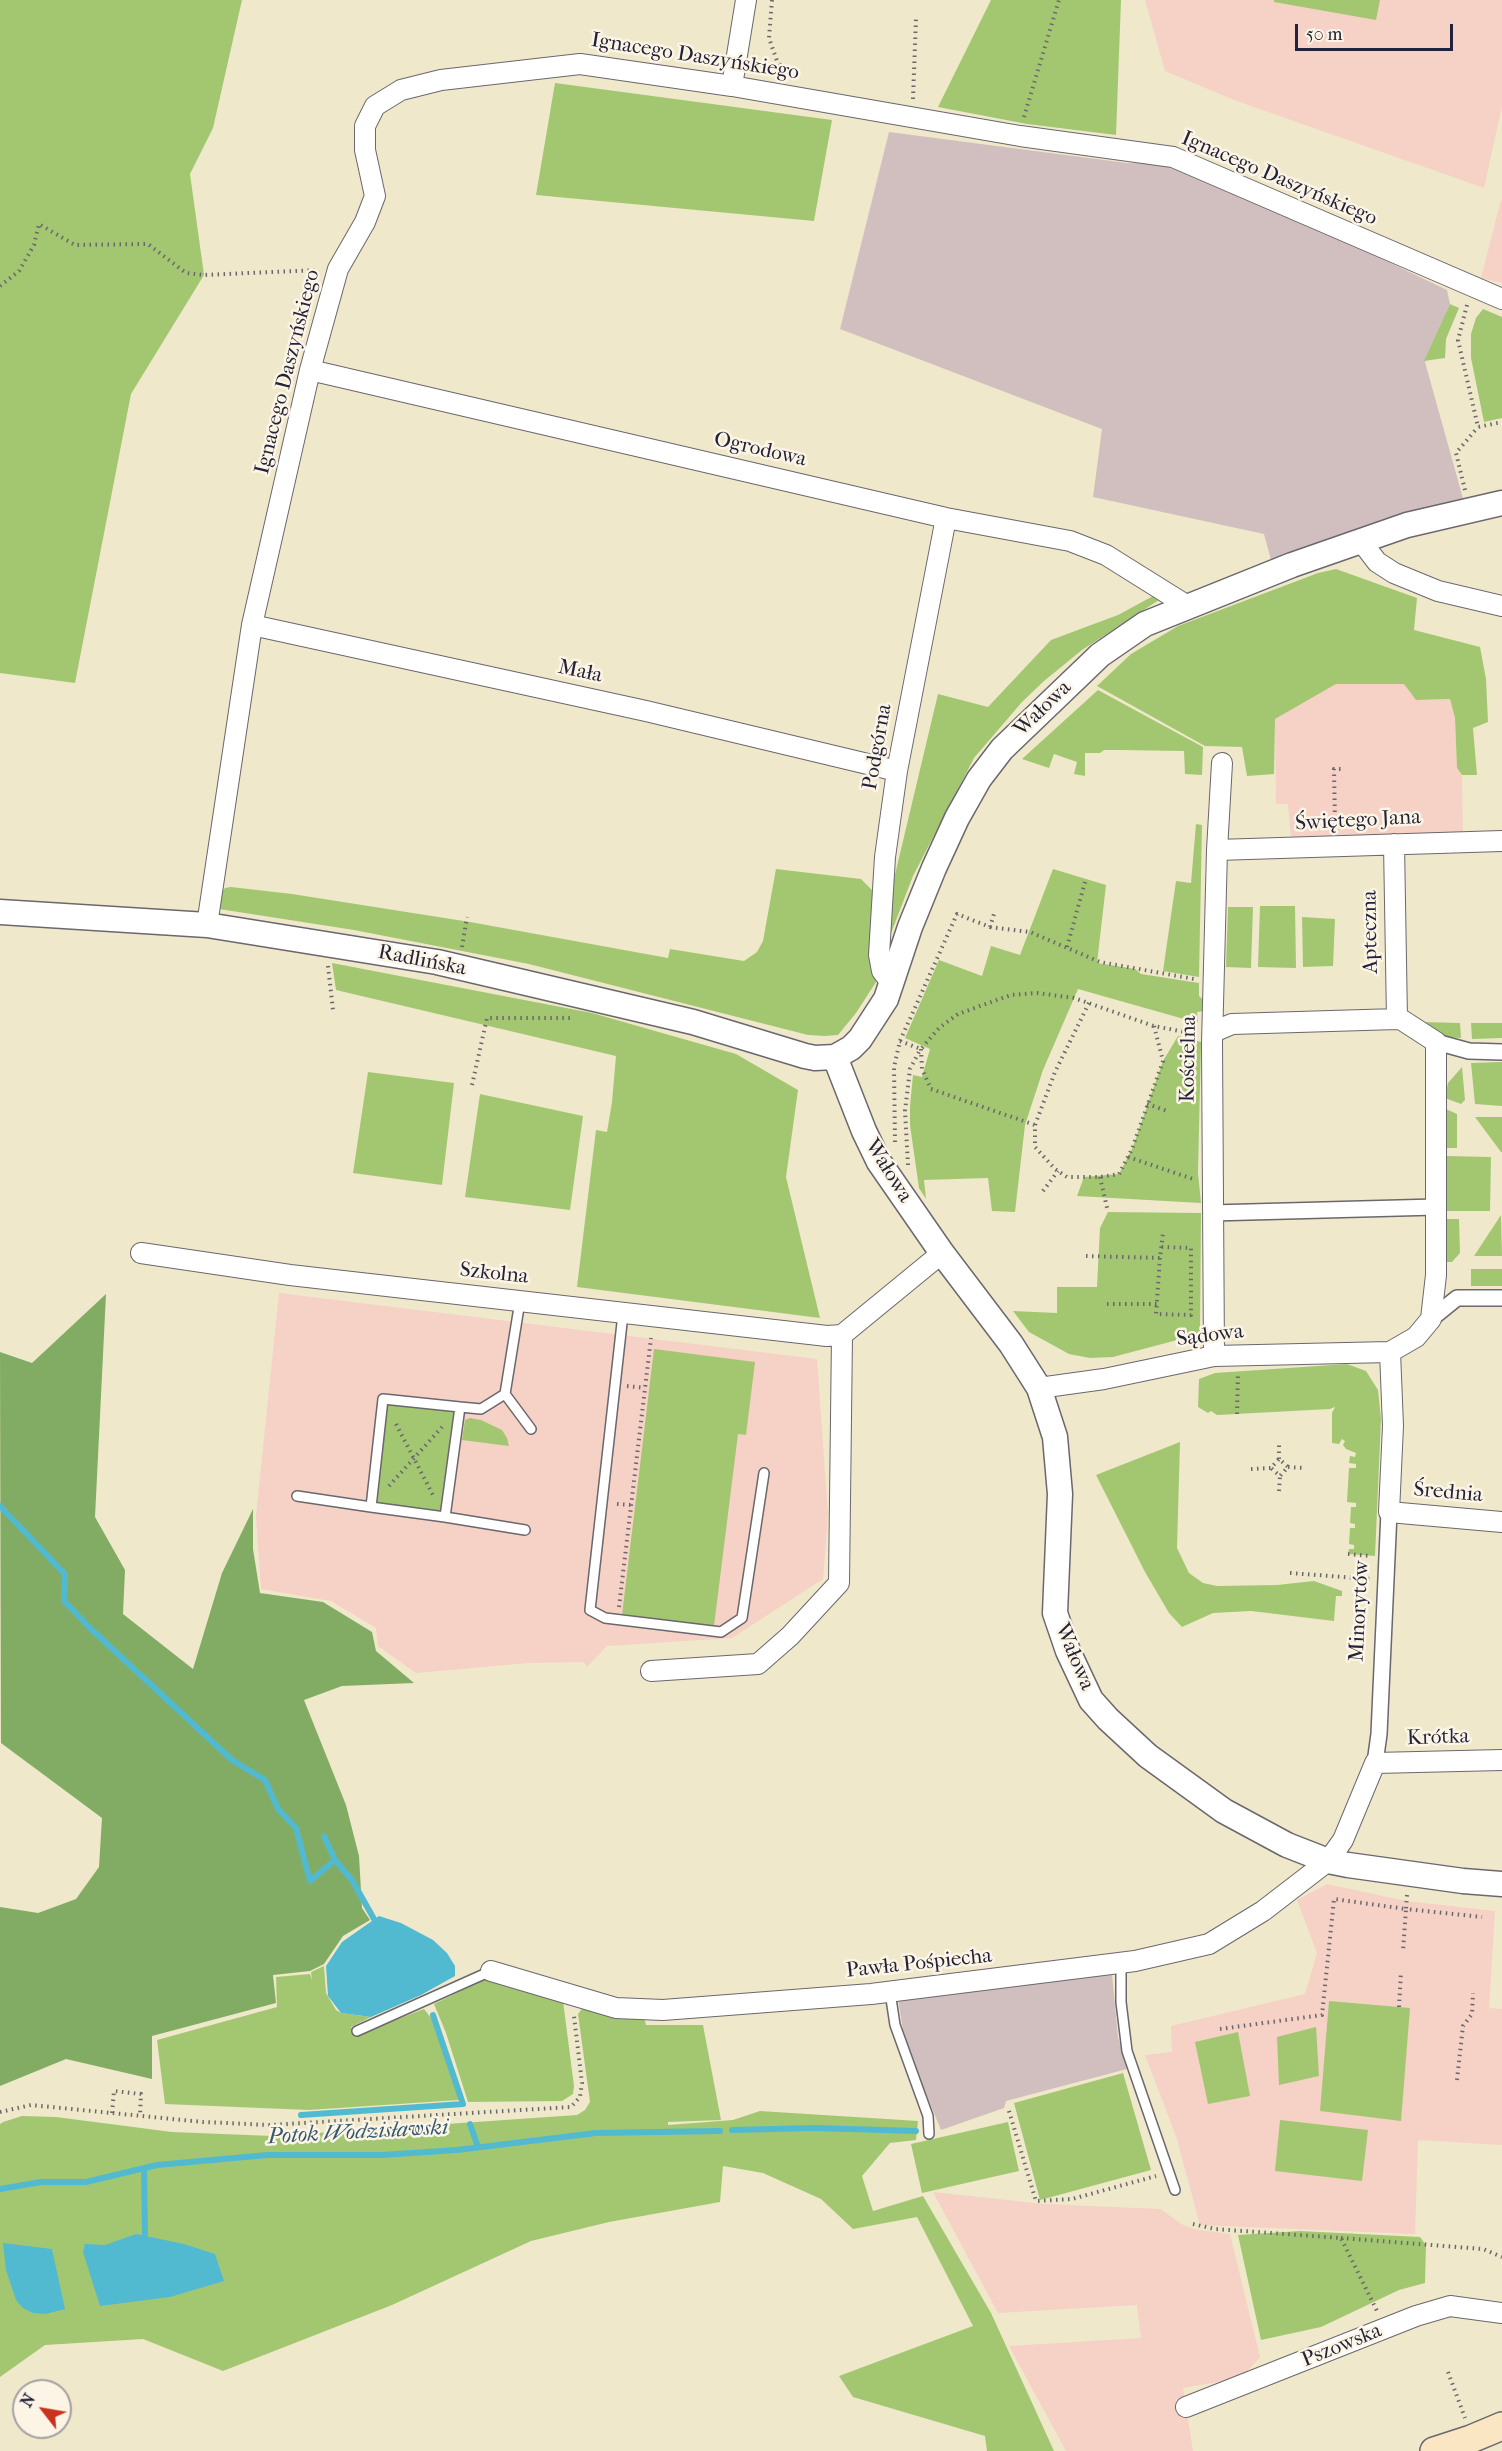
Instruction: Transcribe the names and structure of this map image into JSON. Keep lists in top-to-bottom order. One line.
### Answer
{"streets":{"street":["Ignacego Daszyńskiego","Ogrodowa","Mała","Wałowa","Podgórna","Świętego Jana","Apteczna","Radlińska","Kościelna","Szkolna","Sądowa","Średnia","Minorytów","Krótka","Pawła Pośpiecha","Pszowska"]},"crossings":[["Ignacego Daszyńskiego","Ogrodowa"],["Ignacego Daszyńskiego","Mała"],["Ignacego Daszyńskiego","Radlińska"],["Ogrodowa","Wałowa"],["Ogrodowa","Podgórna"],["Mała","Podgórna"],["Wałowa","Podgórna"],["Wałowa","Radlińska"],["Wałowa","Sądowa"],["Wałowa","Minorytów"],["Wałowa","Pawła Pośpiecha"],["Świętego Jana","Apteczna"],["Świętego Jana","Kościelna"],["Kościelna","Sądowa"],["Sądowa","Minorytów"],["Średnia","Minorytów"],["Minorytów","Krótka"],["Minorytów","Pawła Pośpiecha"]],"water":["Potok Wodzisławski"],"scale_bar":"50 m","north":"top left"}
